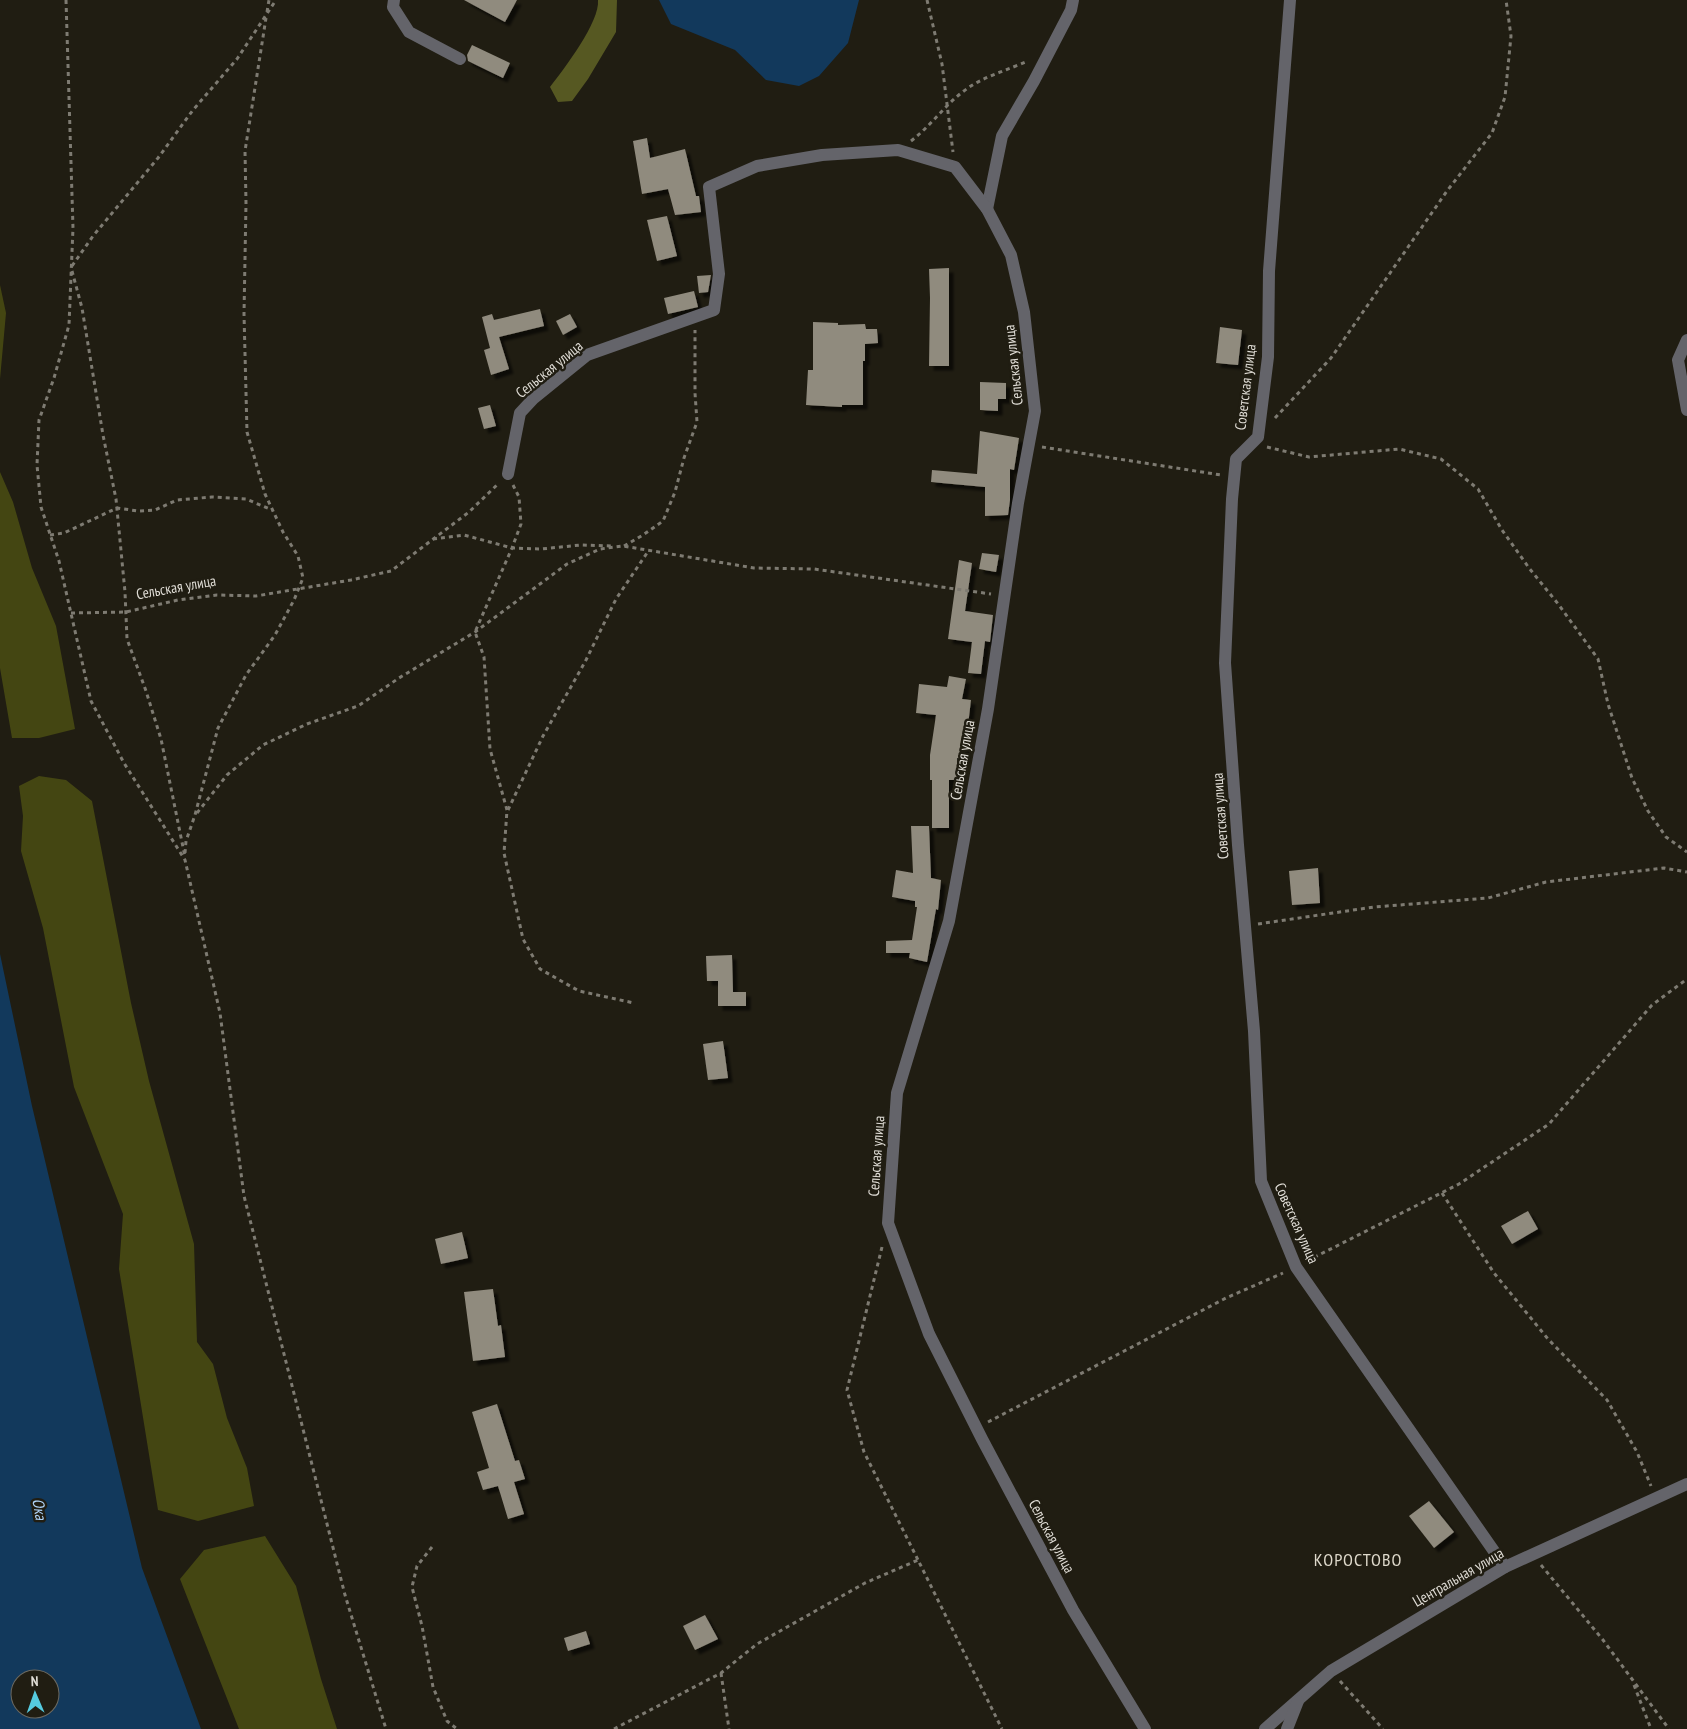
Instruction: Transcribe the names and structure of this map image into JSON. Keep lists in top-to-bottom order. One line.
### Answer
{"streets":{"street":["Сельская улица","Советская улица","Центральная улица"]},"crossings":[["Советская улица","Центральная улица"]],"districts":["КОРОСТОВО"],"water":["Ока"],"north":"top"}
